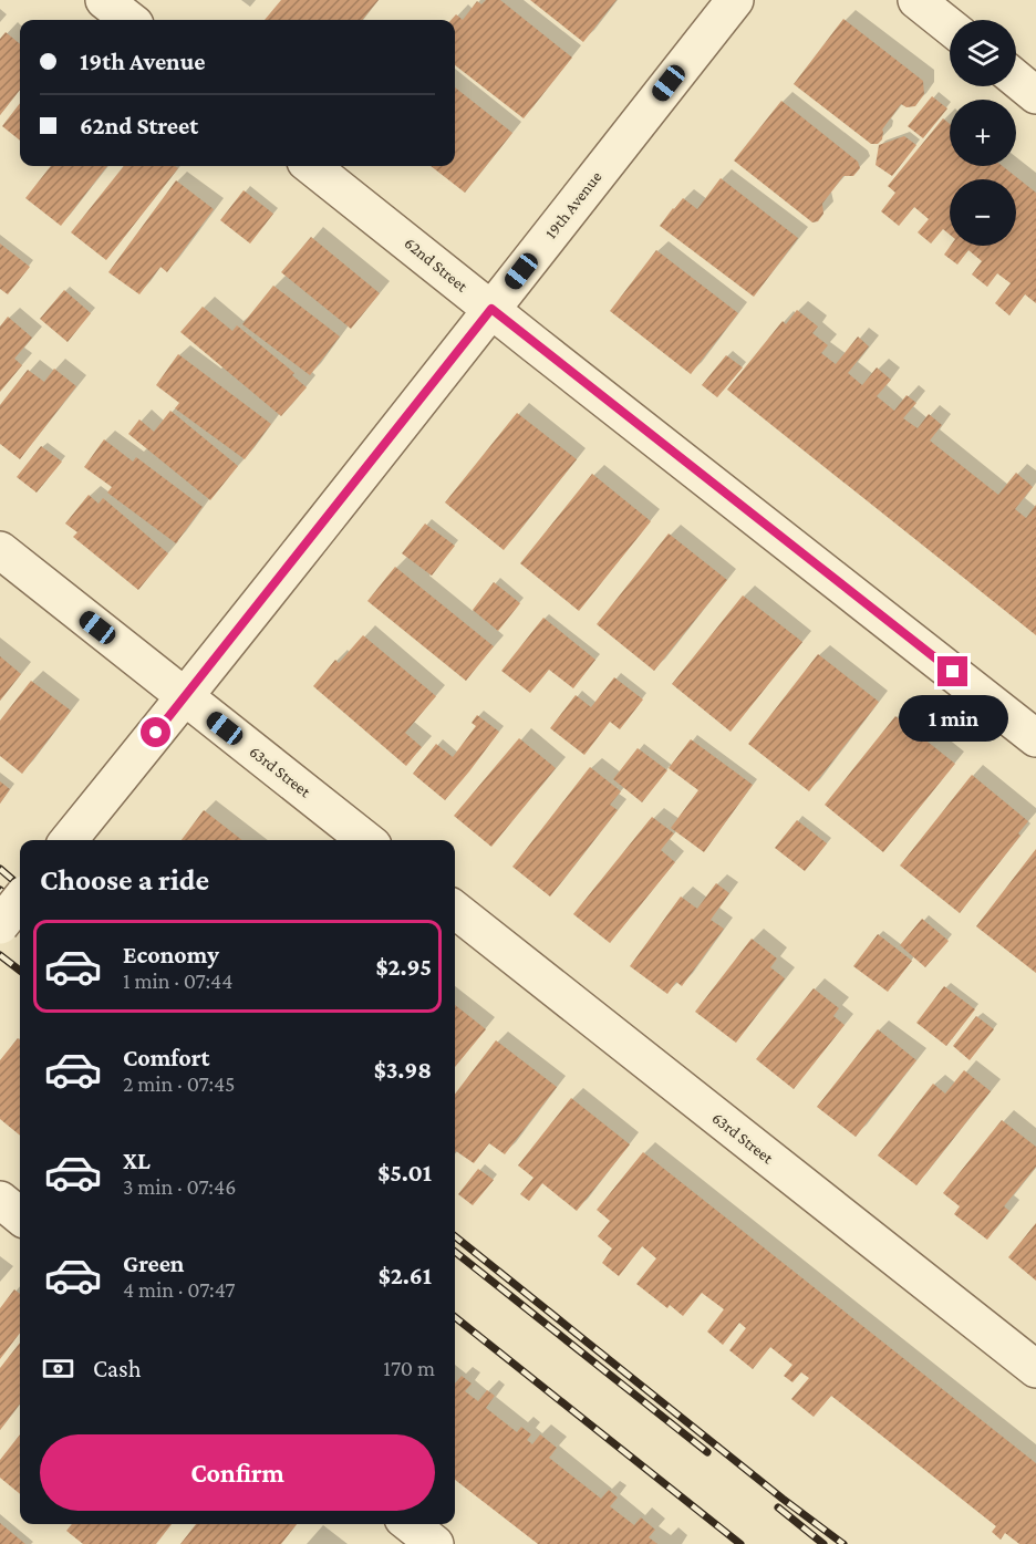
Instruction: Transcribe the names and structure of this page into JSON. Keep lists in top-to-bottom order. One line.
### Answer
{"streets":{"street":["19th Avenue","62nd Street","63rd Street"]},"crossings":[["19th Avenue","62nd Street"],["19th Avenue","63rd Street"]],"page":{"map_buttons":["+","−"],"banner":["19th Avenue","62nd Street"],"bubble":"1 min","heading":"Choose a ride","list":[{"name":"Economy","note":"1 min · 07:44","value":"$2.95"},{"name":"Comfort","note":"2 min · 07:45","value":"$3.98"},{"name":"XL","note":"3 min · 07:46","value":"$5.01"},{"name":"Green","note":"4 min · 07:47","value":"$2.61"}],"pay":["Cash","170 m"],"buttons":"Confirm"}}
